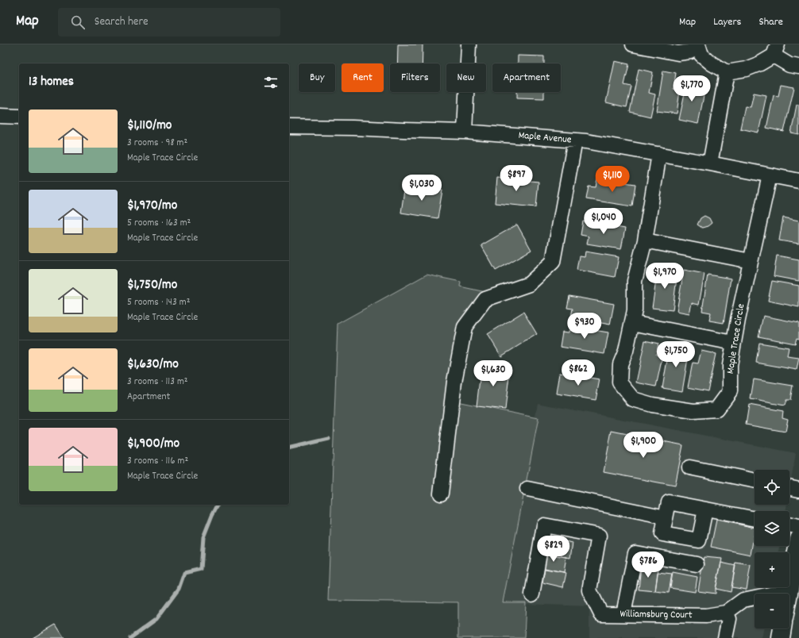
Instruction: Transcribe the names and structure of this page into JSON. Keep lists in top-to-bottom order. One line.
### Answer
{"streets":{"street":["Maple Avenue","Maple Trace Circle","Williamsburg Court"]},"crossings":[["Maple Avenue","Maple Trace Circle"]],"page":{"header":"Map","search":"Search here","nav":["Map","Layers","Share"],"chip":["Buy","Rent","Filters","New","Apartment"],"heading":"13 homes","price":["$1,770","$897","$1,110","$1,030","$1,040","$1,970","$930","$1,750","$862","$1,630","$1,900","$829","$786"],"list":[{"name":"$1,110/mo","note":"3 rooms · 98 m² · Maple Trace Circle"},{"name":"$1,970/mo","note":"5 rooms · 163 m² · Maple Trace Circle"},{"name":"$1,750/mo","note":"5 rooms · 143 m² · Maple Trace Circle"},{"name":"$1,630/mo","note":"3 rooms · 113 m² · Apartment"},{"name":"$1,900/mo","note":"3 rooms · 116 m² · Maple Trace Circle"}],"map_buttons":["+","−"]}}
